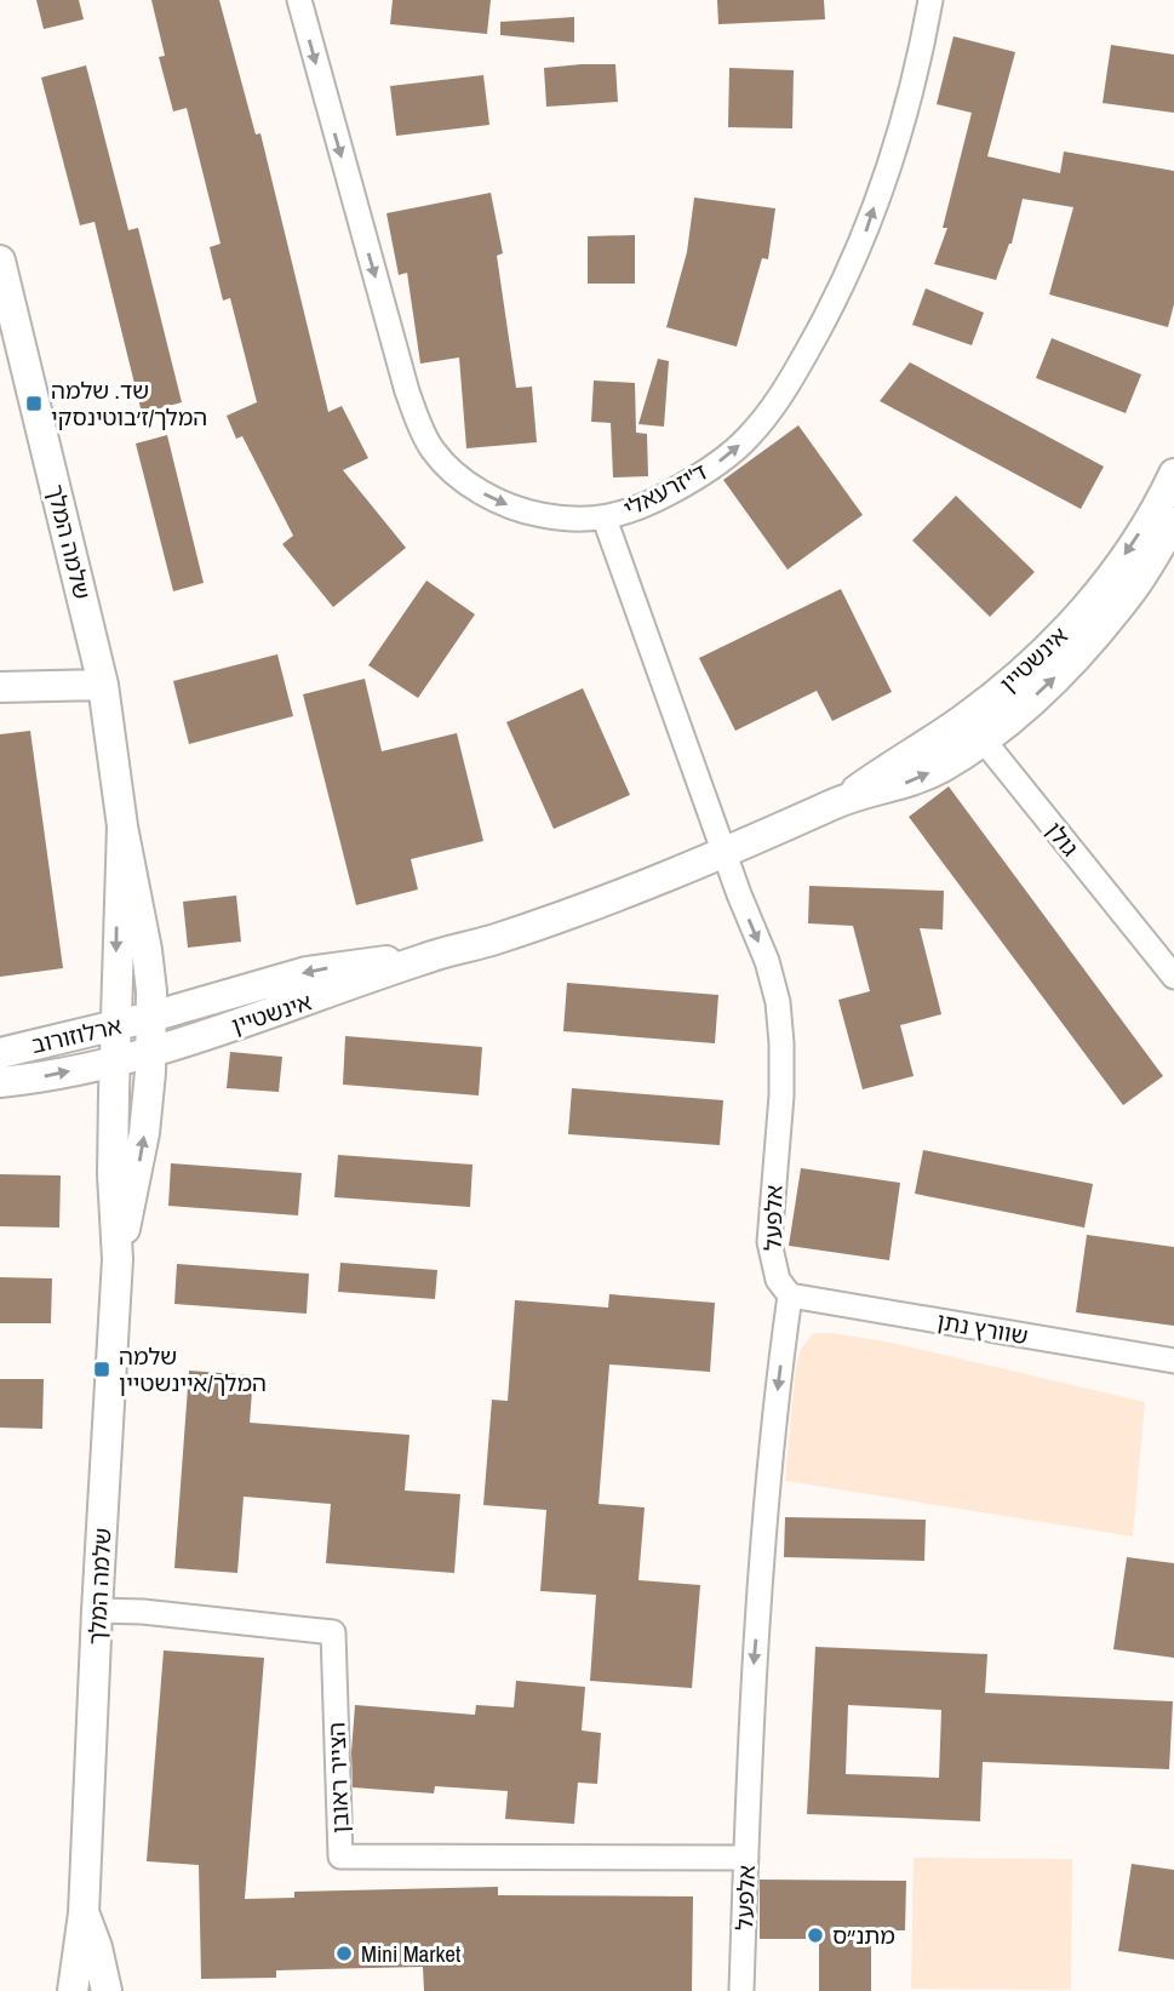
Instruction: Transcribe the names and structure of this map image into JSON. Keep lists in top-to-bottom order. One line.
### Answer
{"streets":{"street":["ד'יזרעאלי","שלמה המלך","אינשטיין","גולן","ארלוזורוב","אלפעל","שוורץ נתן","הצייר ראובן"]},"crossings":[["ד'יזרעאלי","אלפעל"],["שלמה המלך","אינשטיין"],["שלמה המלך","ארלוזורוב"],["שלמה המלך","הצייר ראובן"],["אינשטיין","גולן"],["אינשטיין","ארלוזורוב"],["אינשטיין","אלפעל"],["אלפעל","שוורץ נתן"],["אלפעל","הצייר ראובן"]],"one_way":["אלפעל"],"places":{"transit":["שד. שלמה המלך/ז׳בוטינסקי","שלמה המלך/איינשטיין"],"other":["מתנ״ס","Mini Market"]}}
